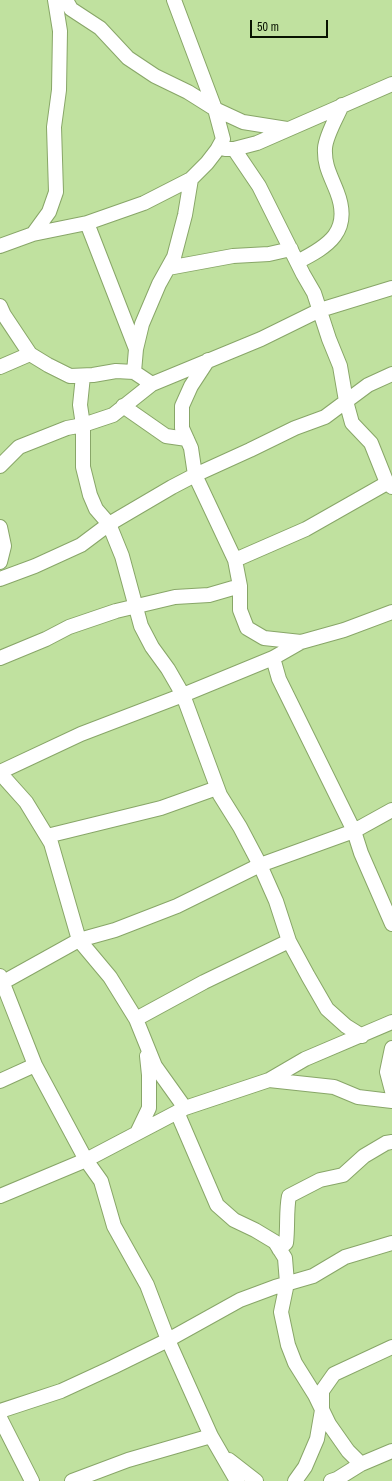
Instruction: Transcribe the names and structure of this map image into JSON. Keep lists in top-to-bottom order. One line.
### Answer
{"scale_bar":"50 m"}
